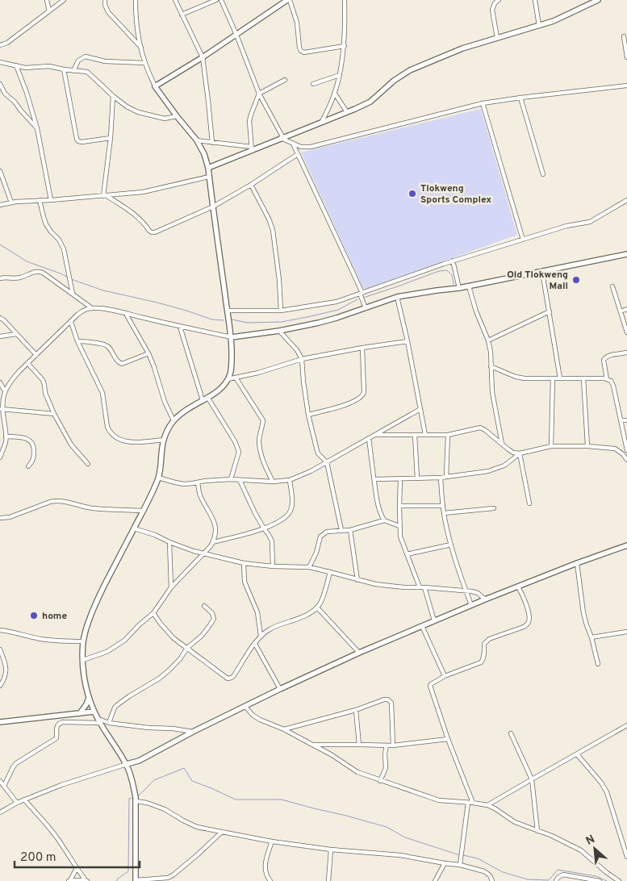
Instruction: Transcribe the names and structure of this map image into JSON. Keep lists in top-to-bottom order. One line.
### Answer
{"places":["Tlokweng Sports Complex","Old Tlokweng Mall","home"],"scale_bar":"200 m","north":"top left"}
